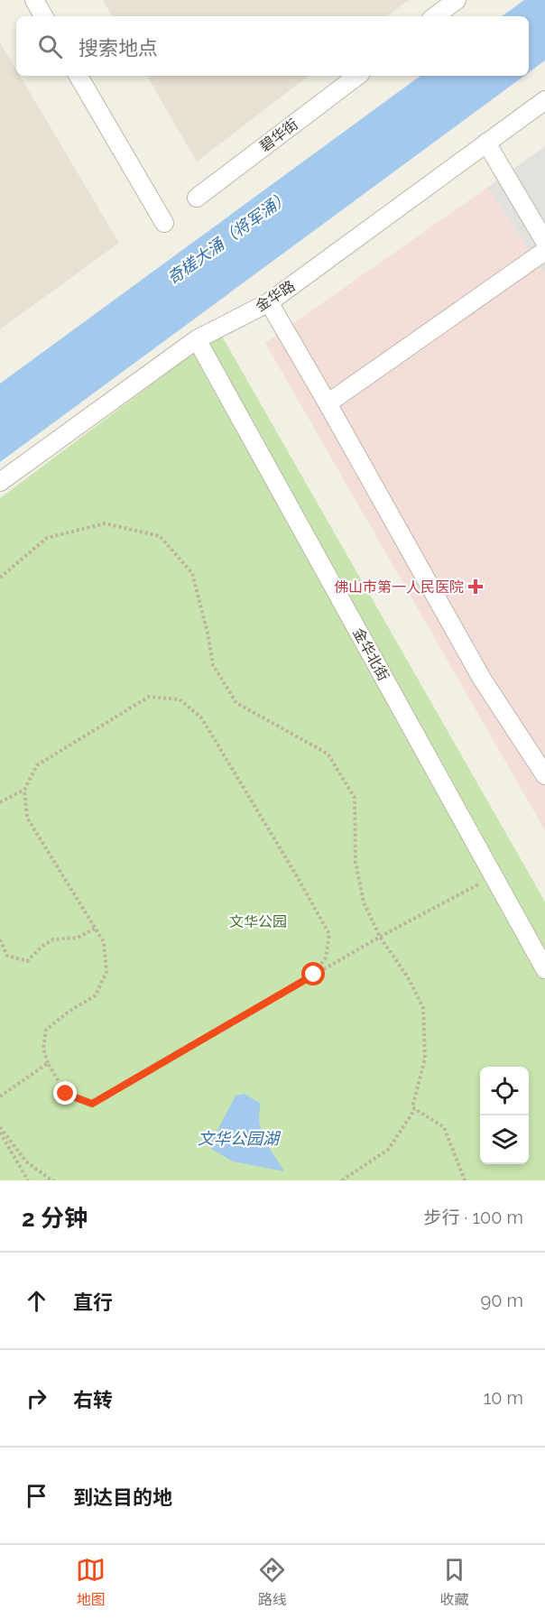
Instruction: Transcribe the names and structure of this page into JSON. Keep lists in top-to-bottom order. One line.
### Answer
{"streets":{"street":["碧华街","金华路","金华北街"]},"crossings":[["金华路","金华北街"]],"water":["奇槎大涌（将军涌）","文华公园湖"],"parks":["文华公园"],"places":{"health":["佛山市第一人民医院"]},"page":{"search":"搜索地点","heading":["2 分钟","步行 · 100 m"],"list":[["直行","90 m"],["右转","10 m"],"到达目的地"],"nav":["地图","路线","收藏"]}}
